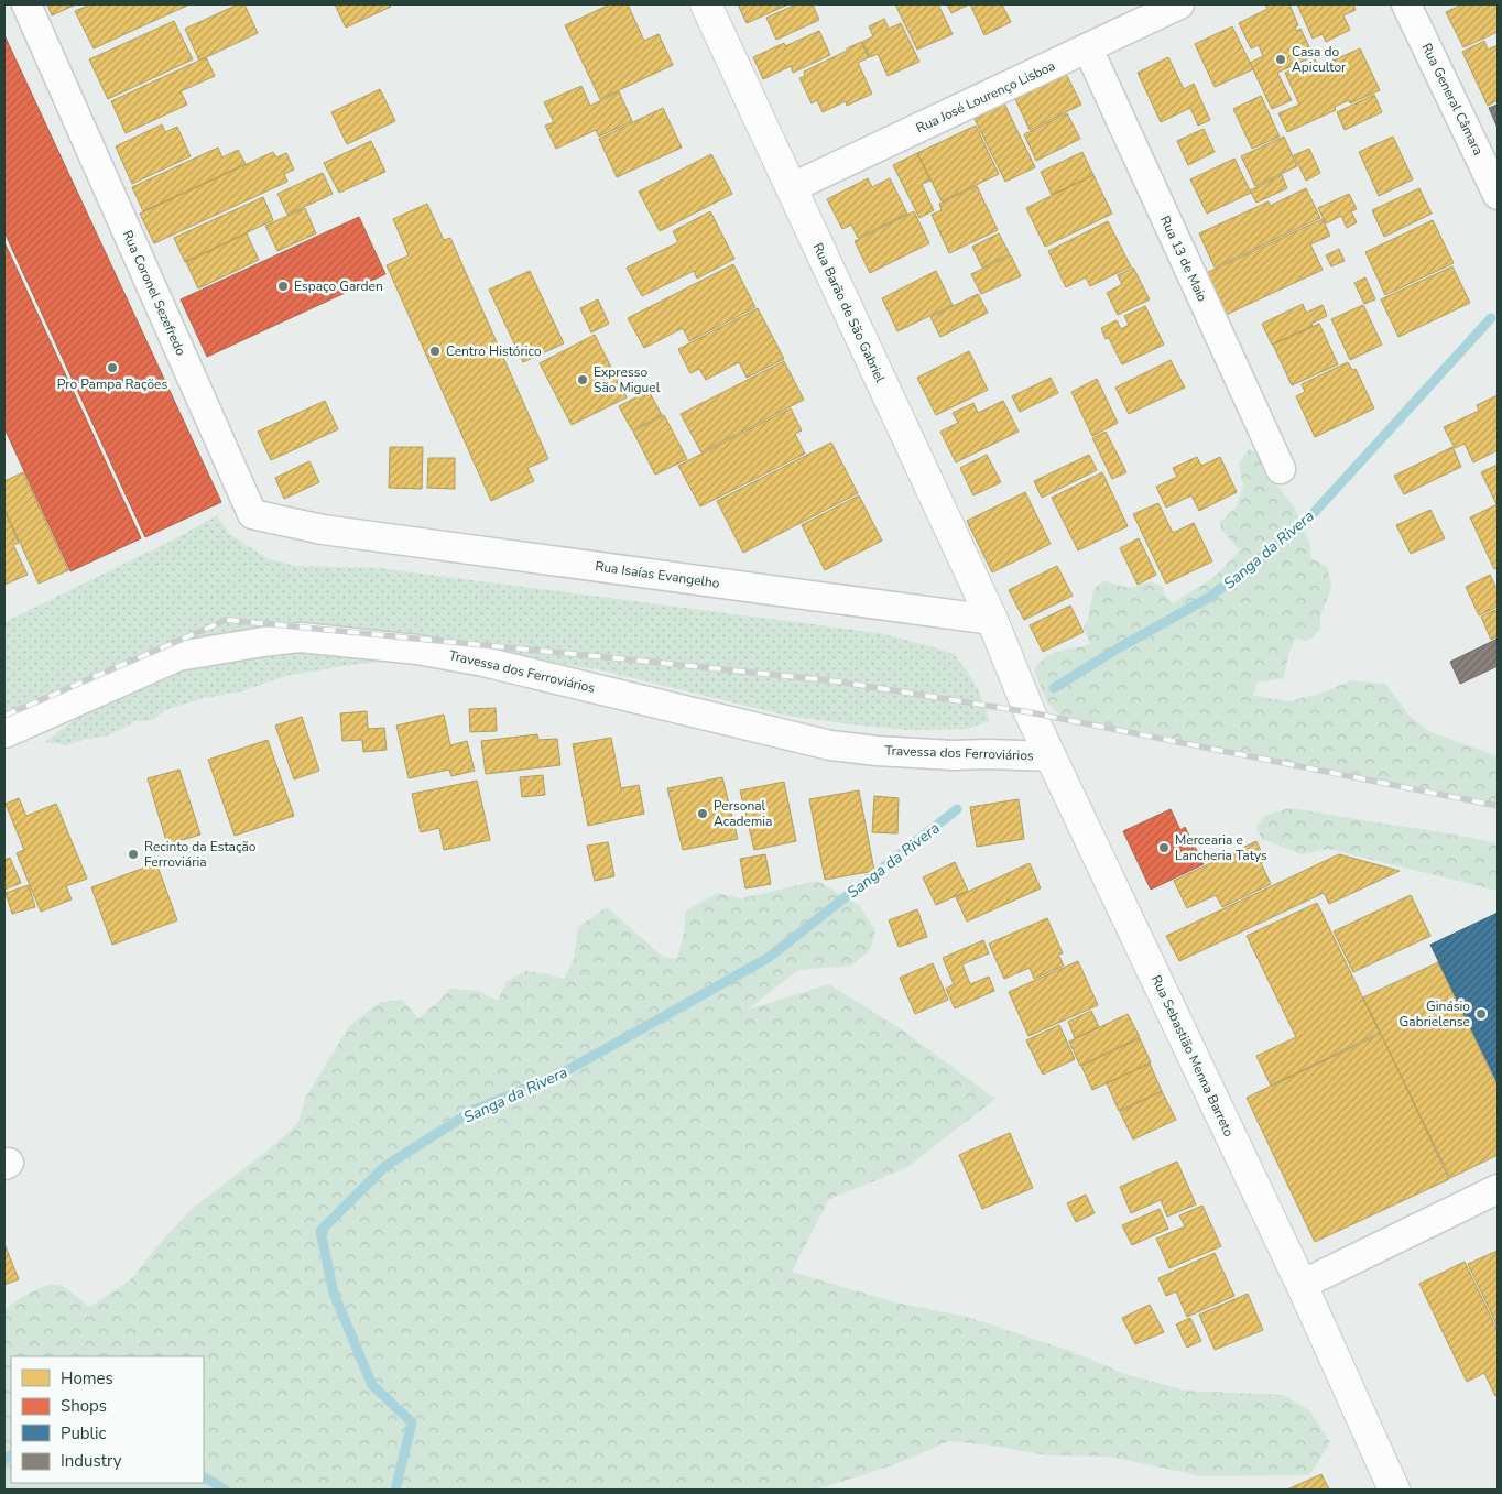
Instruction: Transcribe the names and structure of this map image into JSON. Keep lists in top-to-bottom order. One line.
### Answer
{"streets":{"main road":["Rua Barão de São Gabriel","Rua Sebastião Menna Barreto"],"street":["Rua José Lourenço Lisboa","Rua General Câmara","Rua 13 de Maio","Rua Coronel Sezefredo","Rua Isaías Evangelho","Travessa dos Ferroviários"]},"crossings":[["Rua José Lourenço Lisboa","Rua 13 de Maio"],["Rua José Lourenço Lisboa","Rua Barão de São Gabriel"],["Rua Coronel Sezefredo","Rua Isaías Evangelho"],["Rua Barão de São Gabriel","Rua Isaías Evangelho"],["Rua Barão de São Gabriel","Rua Sebastião Menna Barreto"],["Rua Isaías Evangelho","Rua Sebastião Menna Barreto"],["Travessa dos Ferroviários","Rua Sebastião Menna Barreto"]],"water":["Sanga da Rivera"],"places":["Casa do Apicultor","Espaço Garden","Centro Histórico","Pro Pampa Rações","Expresso São Miguel","Personal Academia","Mercearia e Lancheria Tatys","Recinto da Estação Ferroviária","Ginásio Gabrielense"],"legend":["Homes","Shops","Public","Industry"]}
